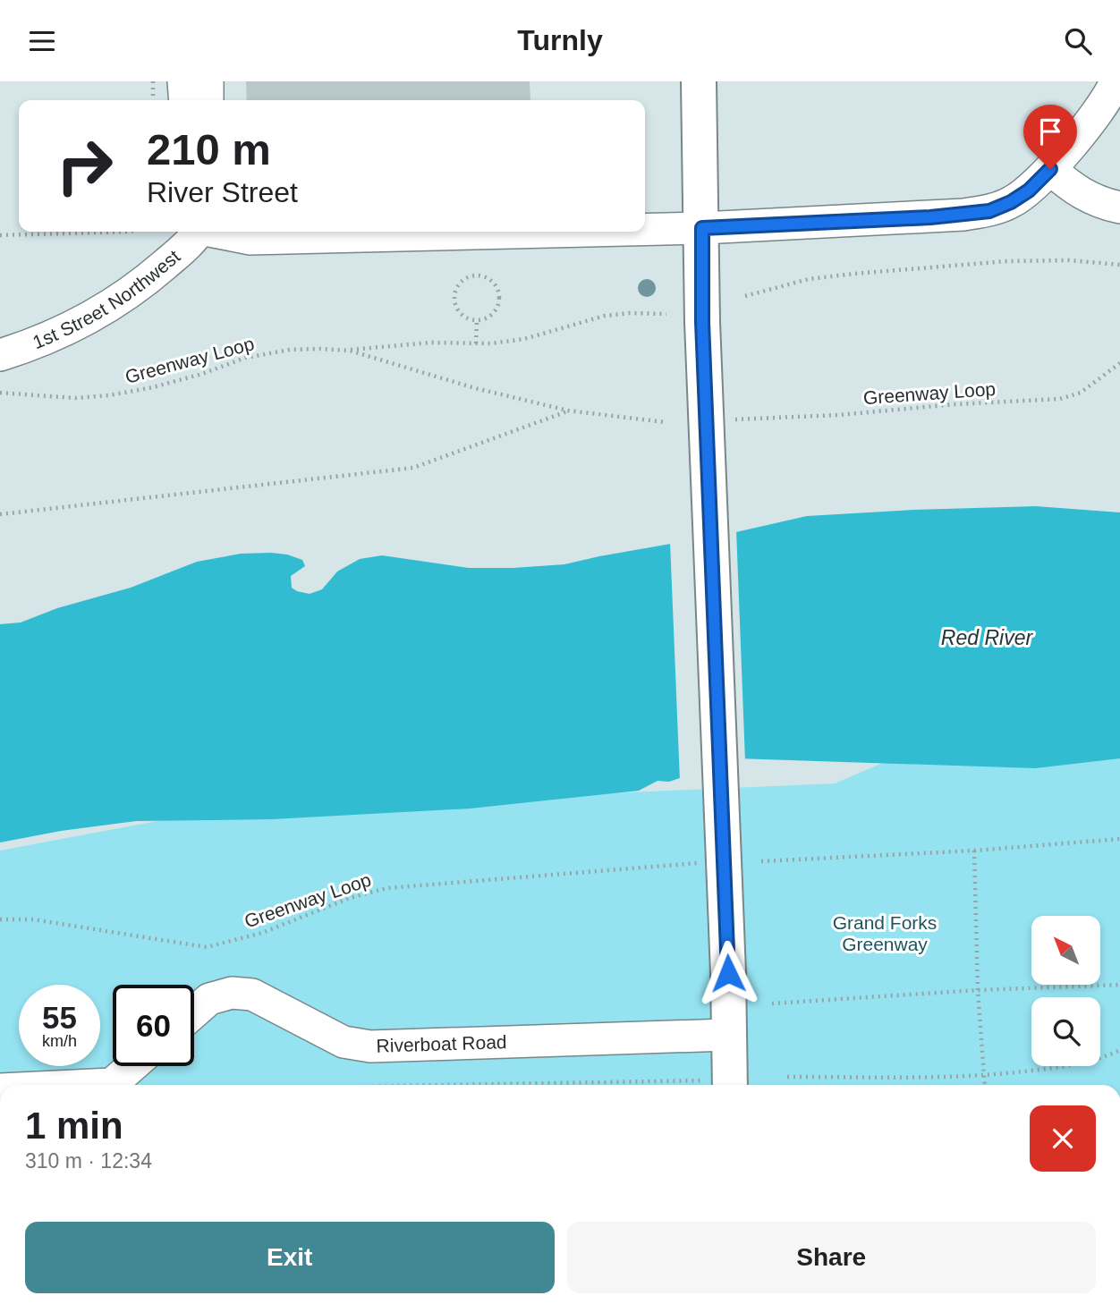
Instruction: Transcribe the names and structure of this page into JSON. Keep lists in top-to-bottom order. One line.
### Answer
{"streets":{"street":["1st Street Northwest","Riverboat Road"],"path":["Greenway Loop"]},"water":["Red River"],"parks":["Grand Forks Greenway"],"north":"top left","page":{"header":"Turnly","turn":["210 m","River Street"],"speed":"55 km/h","limit":"60","heading":["1 min","310 m · 12:34"],"buttons":["Exit","Share"]}}
